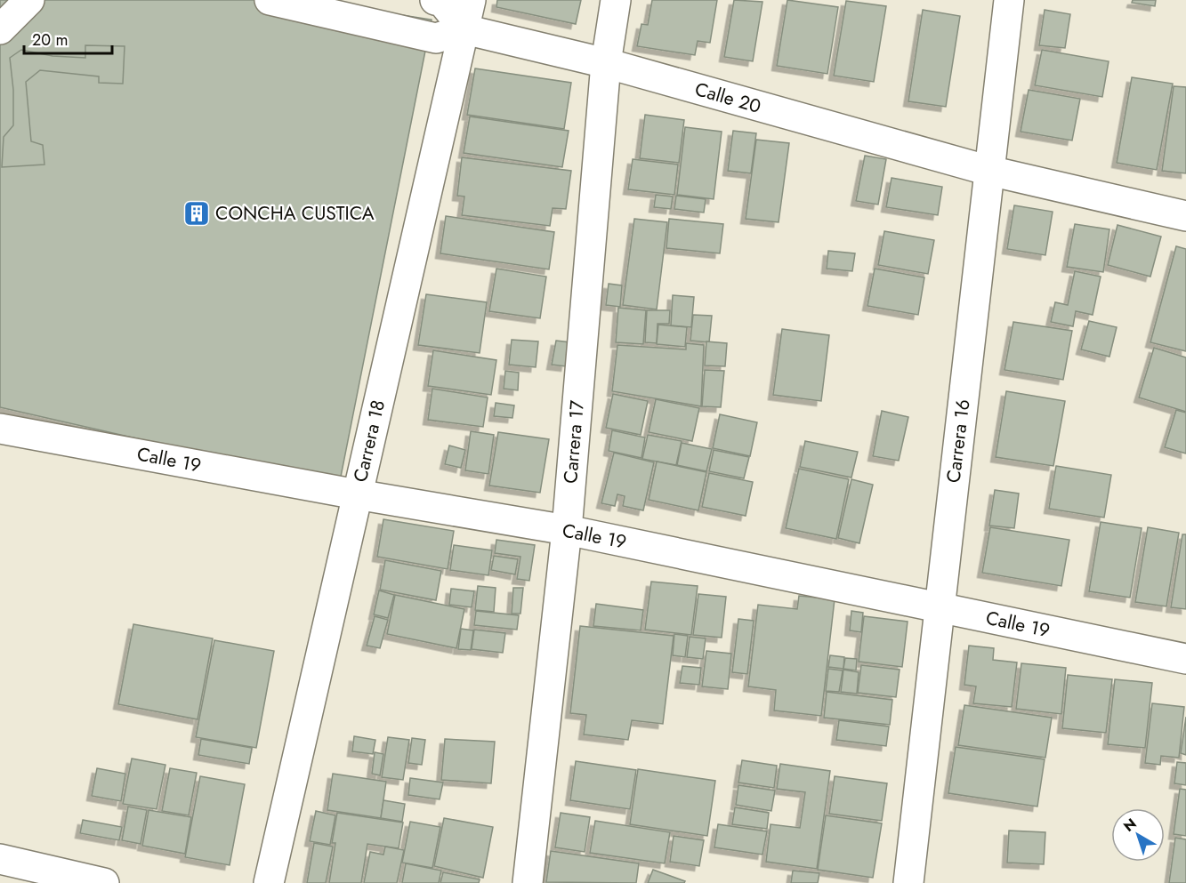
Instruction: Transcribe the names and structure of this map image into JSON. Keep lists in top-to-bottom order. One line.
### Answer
{"streets":{"street":["Calle 20","Carrera 18","Carrera 16","Carrera 17","Calle 19"]},"crossings":[["Calle 20","Carrera 18"],["Calle 20","Carrera 16"],["Calle 20","Carrera 17"],["Carrera 18","Calle 19"],["Carrera 16","Calle 19"],["Carrera 17","Calle 19"]],"places":{"building":["CONCHA CUSTICA"]},"scale_bar":"20 m","north":"top left"}
